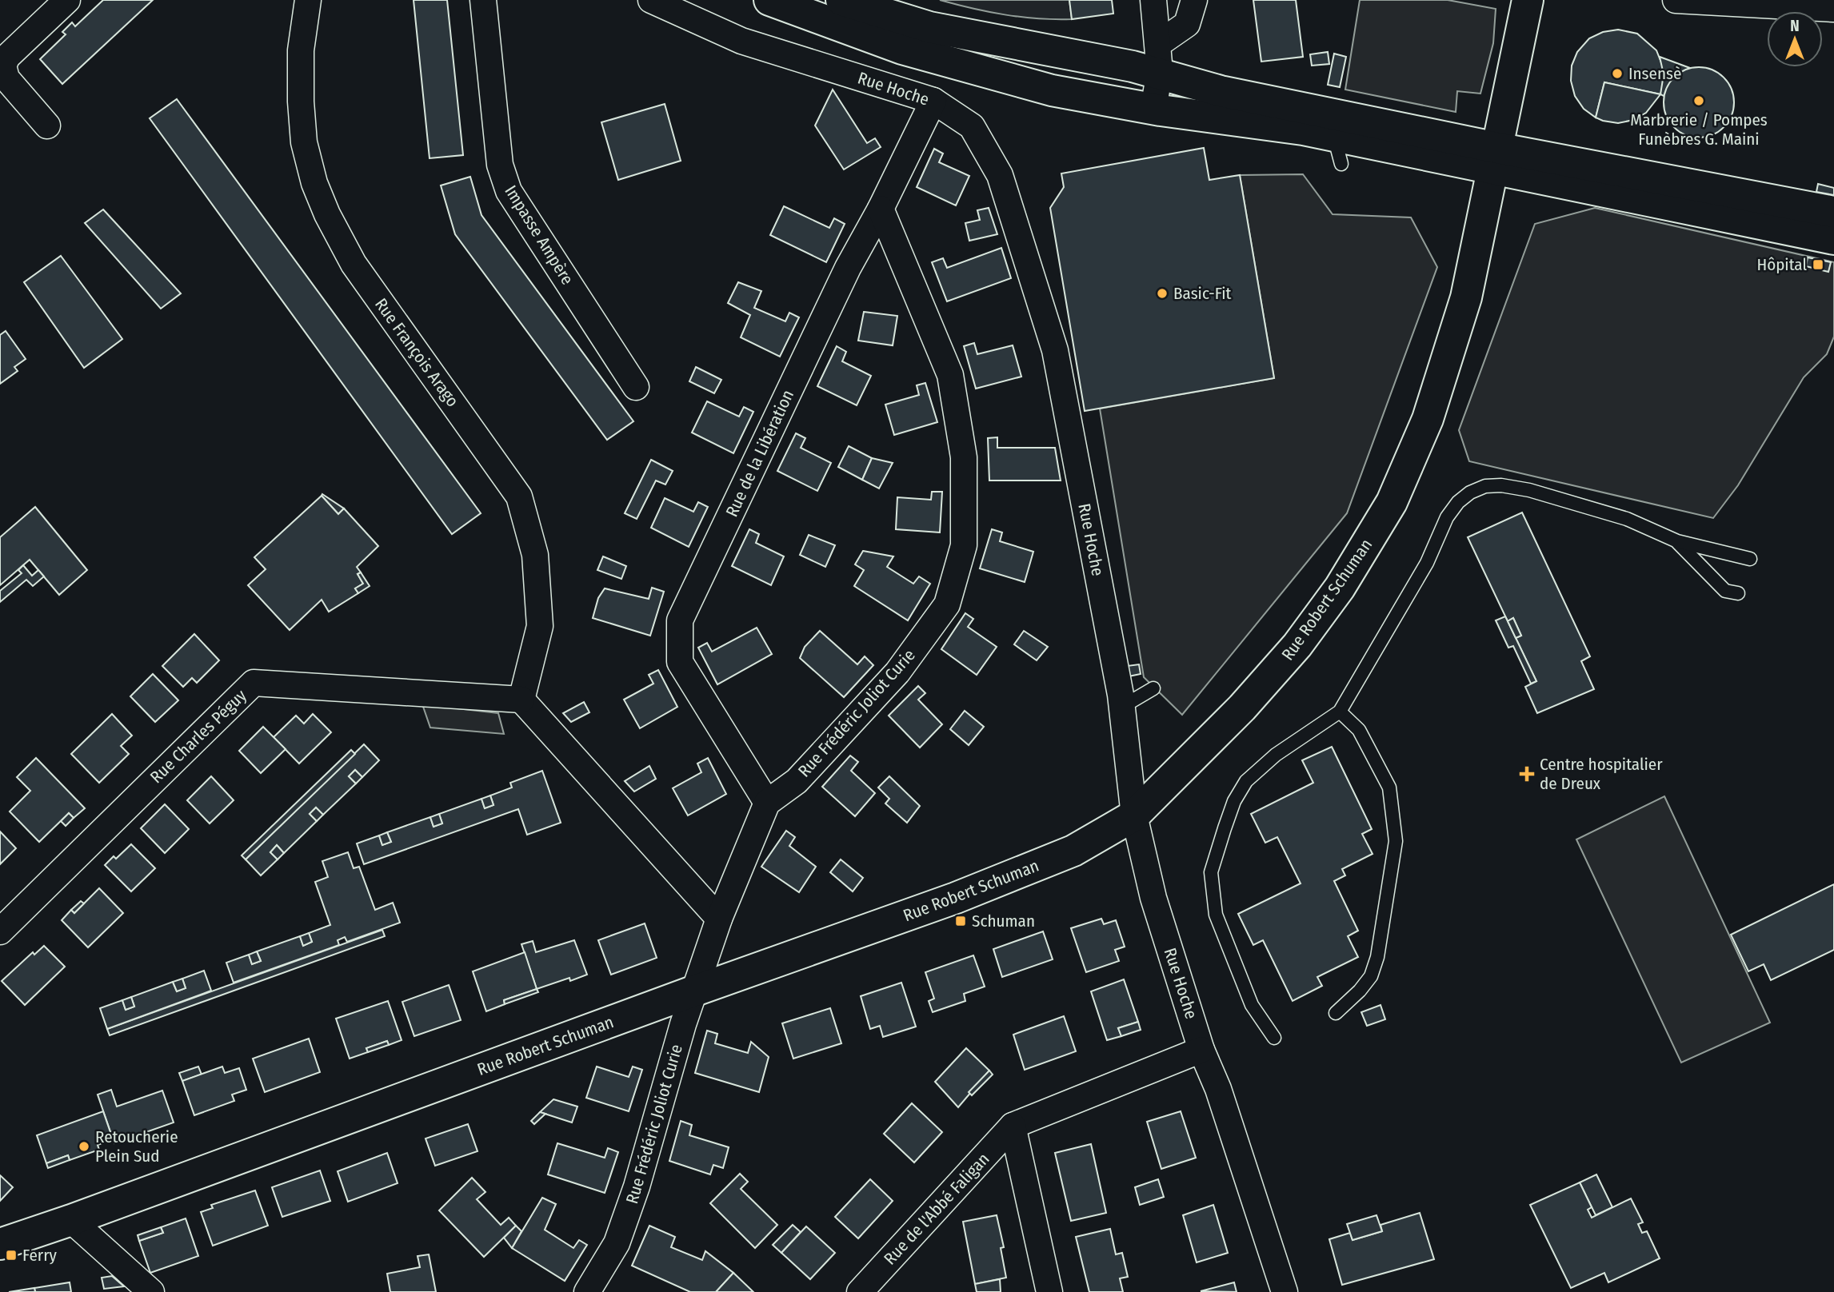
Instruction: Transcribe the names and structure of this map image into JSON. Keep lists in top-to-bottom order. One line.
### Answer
{"streets":{"street":["Rue Hoche","Impasse Ampère","Rue François Arago","Rue de la Libération","Rue Robert Schuman","Rue Frédéric Joliot Curie","Rue Charles Péguy","Rue de l'Abbé Faligan"]},"crossings":[["Rue Hoche","Rue de la Libération"],["Rue Hoche","Rue Robert Schuman"],["Rue Hoche","Rue de l'Abbé Faligan"],["Rue François Arago","Rue Charles Péguy"],["Rue de la Libération","Rue Frédéric Joliot Curie"],["Rue Robert Schuman","Rue Frédéric Joliot Curie"]],"places":{"other":["Insensè","Marbrerie / Pompes Funèbres G. Maini","Basic-Fit","Retoucherie Plein Sud"],"transit":["Hôpital","Schuman","Ferry"],"health":["Centre hospitalier de Dreux"]},"north":"top"}
